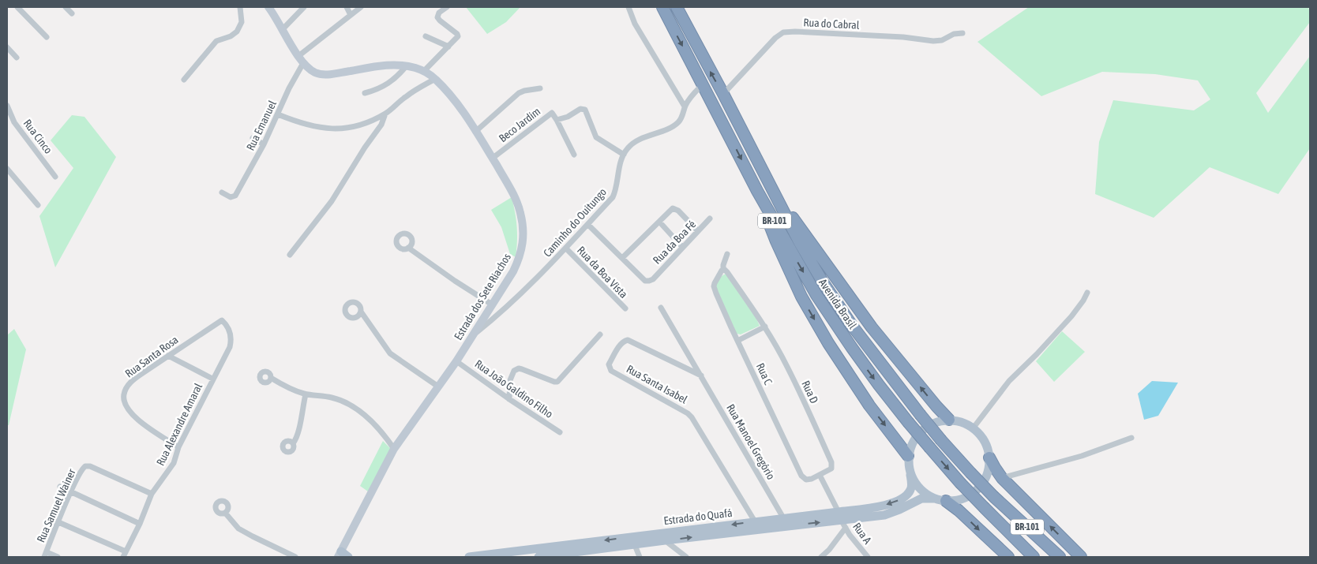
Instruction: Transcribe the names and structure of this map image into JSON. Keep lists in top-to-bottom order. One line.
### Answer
{"streets":{"highway":["BR-101","Avenida Brasil"],"main road":["Estrada do Quafá"],"street":["Rua do Cabral","Beco Jardim","Rua Emanuel","Rua Cinco","Caminho do Ouitungo","Rua da Boa Fé","Rua da Boa Vista","Estrada dos Sete Riachos","Rua Santa Rosa","Rua C","Rua Santa Isabel","Rua João Galdino Filho","Rua D","Rua Alexandre Amaral","Rua Manoel Gregório","Rua Samuel Wainer","Rua A"]},"crossings":[["Rua do Cabral","Avenida Brasil"],["Beco Jardim","Caminho do Ouitungo"],["Beco Jardim","Estrada dos Sete Riachos"],["Rua Emanuel","Estrada dos Sete Riachos"],["Caminho do Ouitungo","Rua da Boa Vista"],["Caminho do Ouitungo","Estrada dos Sete Riachos"],["Caminho do Ouitungo","Avenida Brasil"],["Estrada dos Sete Riachos","Rua João Galdino Filho"],["Rua Santa Rosa","Rua Alexandre Amaral"],["Rua C","Rua D"],["Rua C","Rua A"],["Rua Santa Isabel","Rua Manoel Gregório"],["Rua Santa Isabel","Estrada do Quafá"],["Rua D","Rua A"],["Rua Alexandre Amaral","Rua Samuel Wainer"],["Rua Manoel Gregório","Estrada do Quafá"],["Estrada do Quafá","Rua A"]]}
